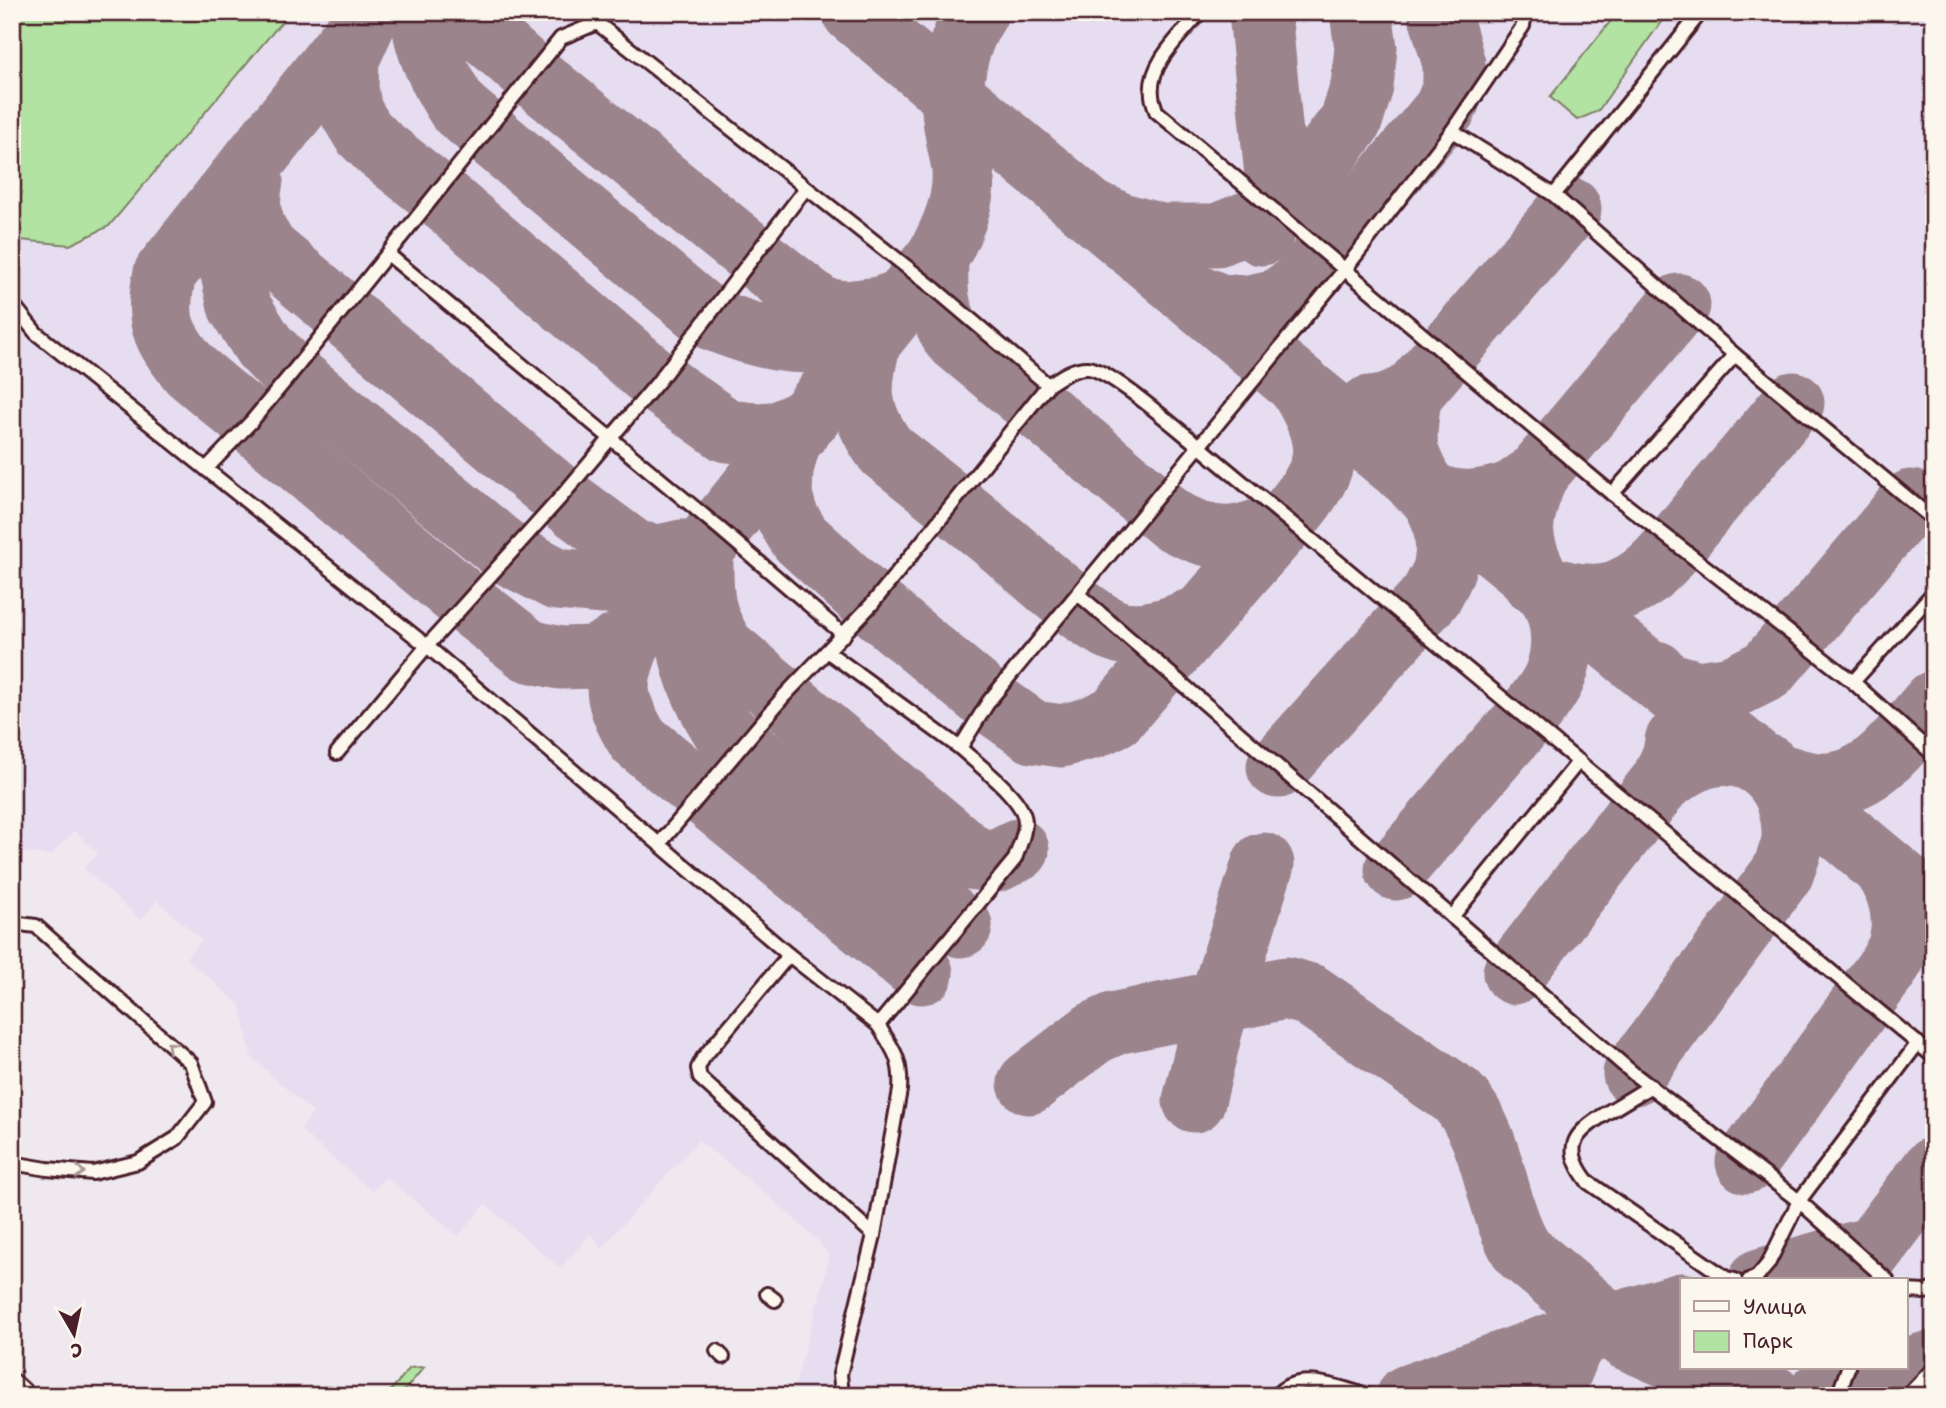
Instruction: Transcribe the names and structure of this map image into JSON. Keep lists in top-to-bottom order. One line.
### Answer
{"legend":["Улица","Парк"],"north":"bottom"}
